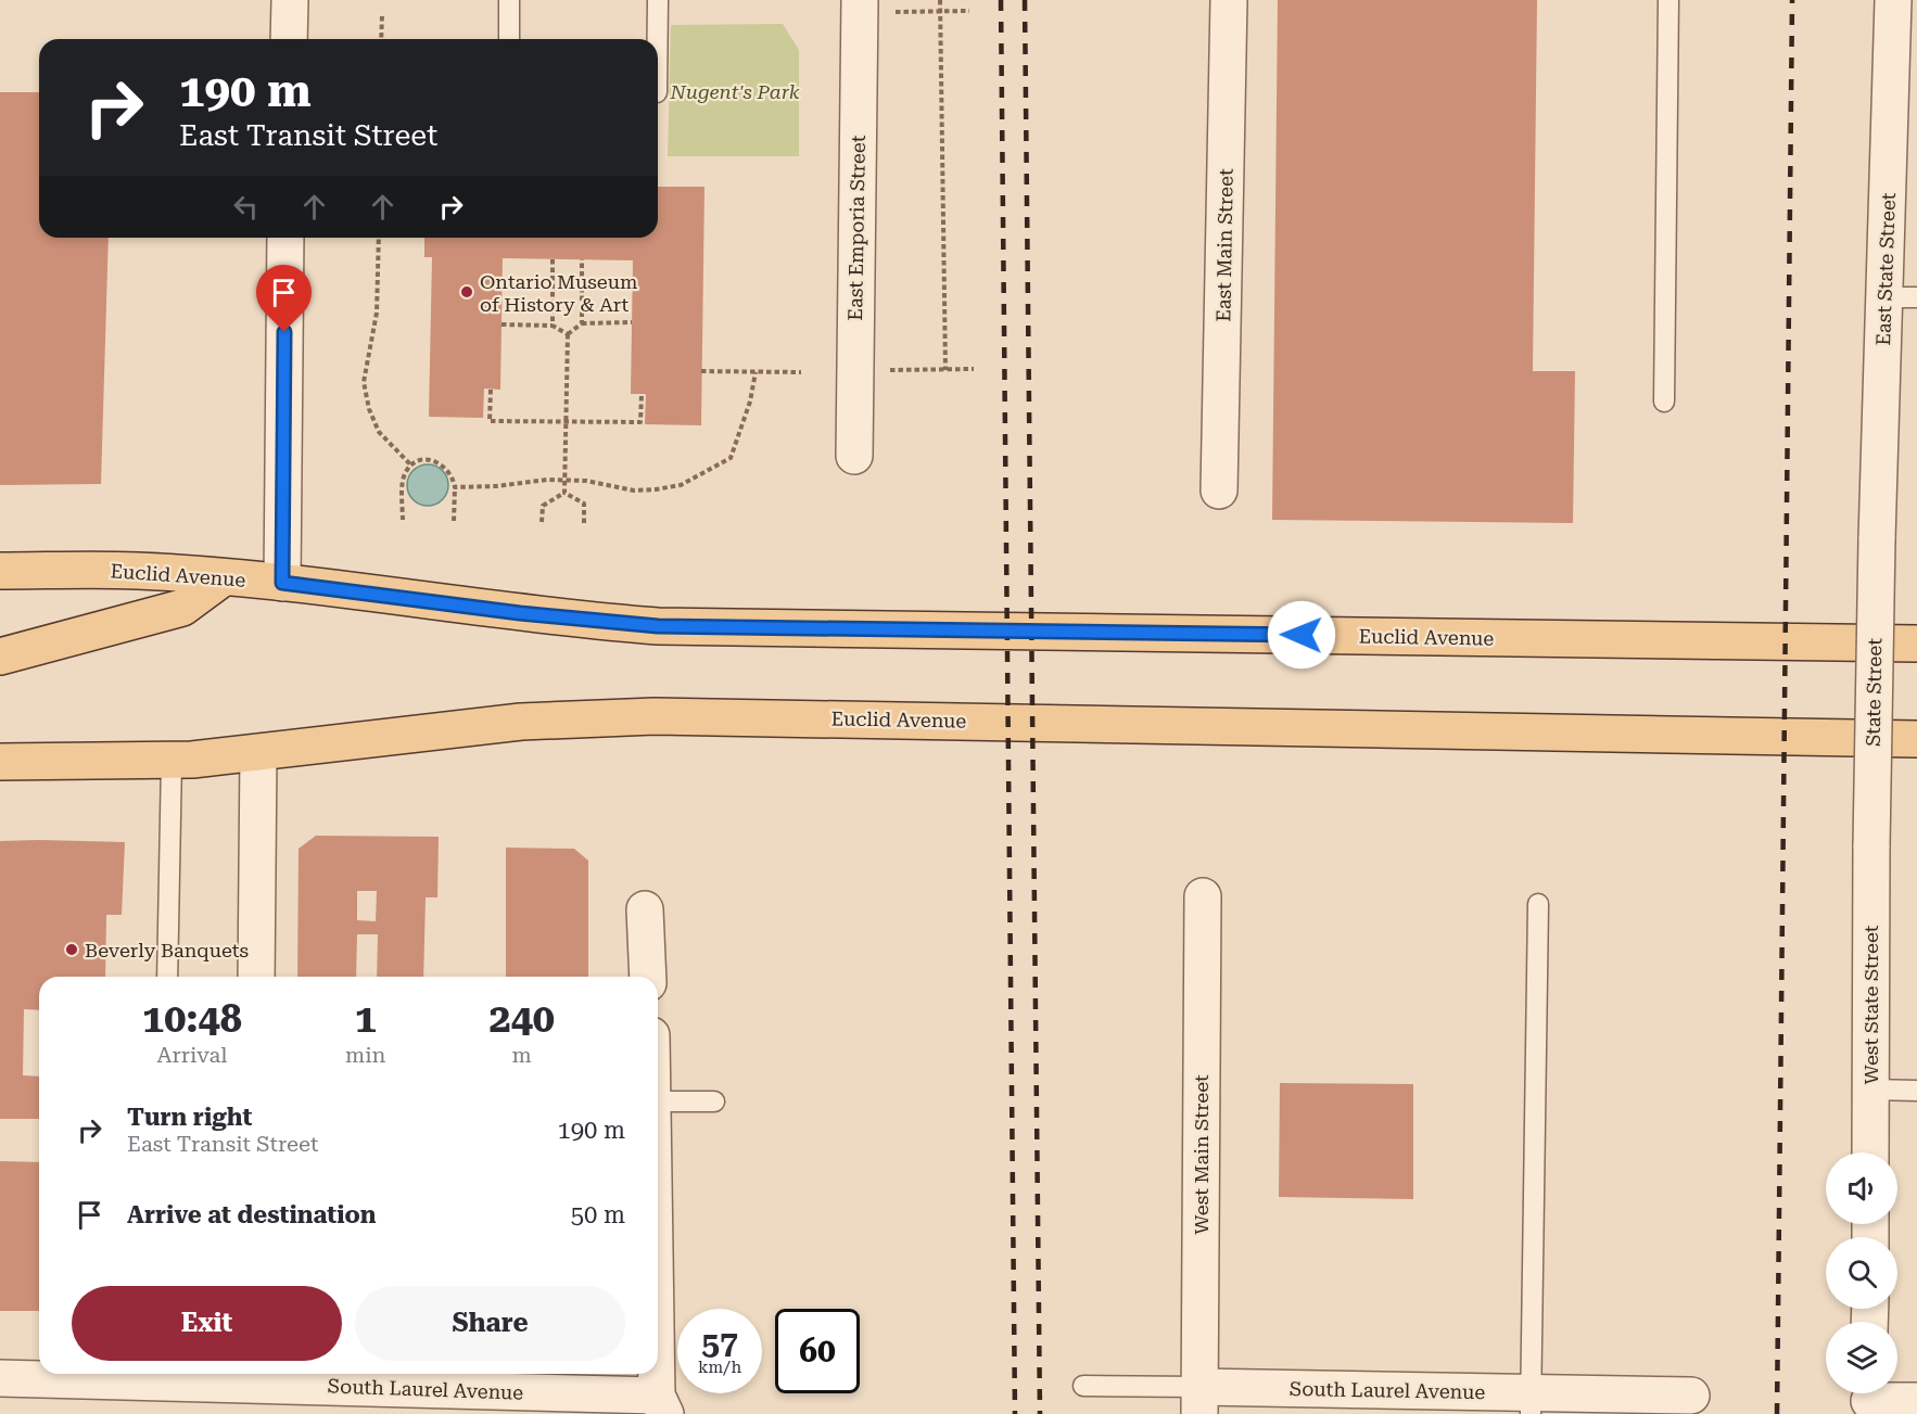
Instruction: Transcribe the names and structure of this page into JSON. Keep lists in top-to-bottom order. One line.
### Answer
{"streets":{"main road":["Euclid Avenue"],"street":["East Emporia Street","East Main Street","East State Street","State Street","West State Street","West Main Street","South Laurel Avenue"]},"crossings":[["East State Street","State Street"],["State Street","West State Street"],["West Main Street","South Laurel Avenue"]],"parks":["Nugent's Park"],"places":["Ontario Museum of History & Art","Beverly Banquets"],"page":{"turn":["190 m","East Transit Street"],"eta":["10:48","Arrival","1","min","240","m"],"list":[{"name":"Turn right","note":"East Transit Street","value":"190 m"},{"name":"Arrive at destination","value":"50 m"}],"buttons":["Exit","Share"],"speed":"57 km/h","limit":"60"}}
